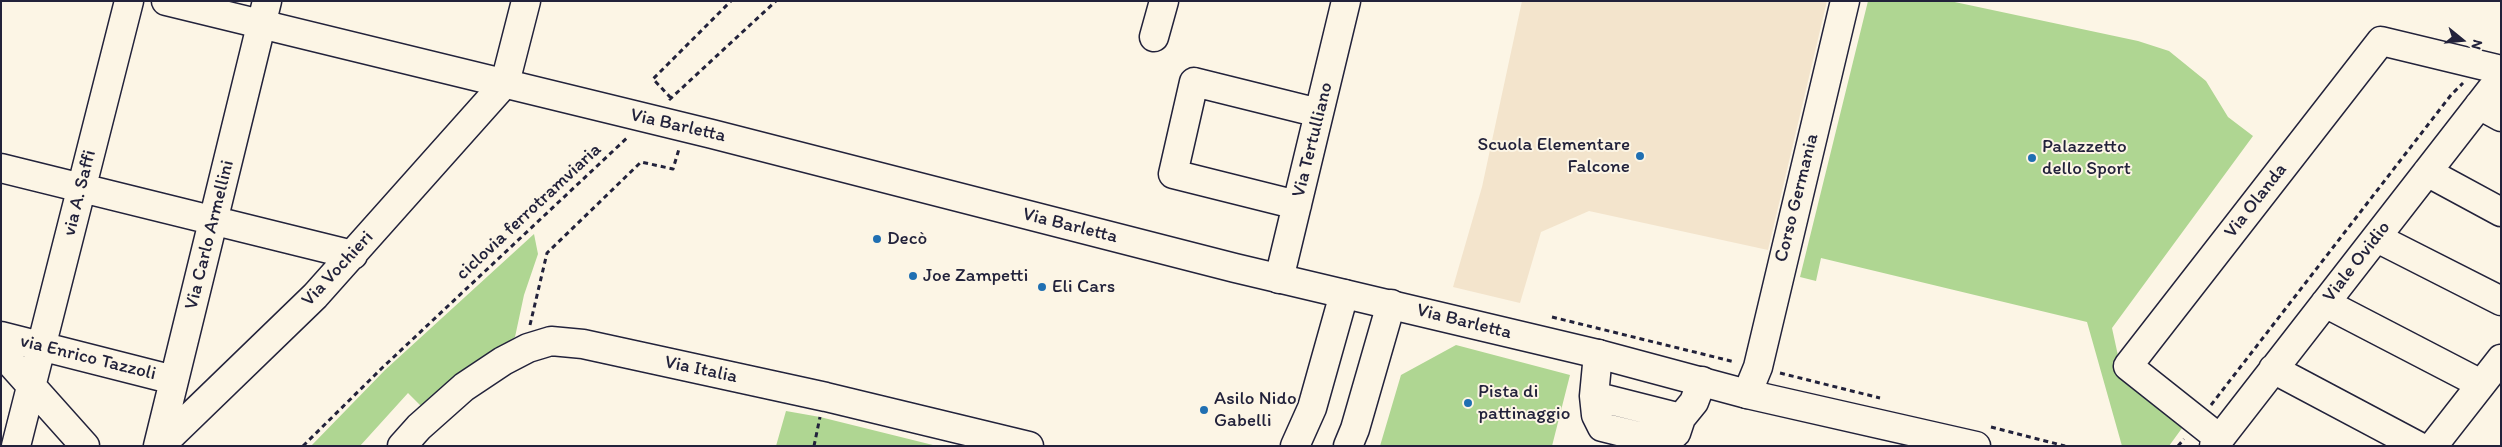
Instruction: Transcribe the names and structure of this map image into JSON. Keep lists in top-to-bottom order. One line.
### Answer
{"streets":{"street":["Via Barletta","Via Tertulliano","via A. Saffi","Corso Germania","Via Olanda","Via Carlo Armellini","Viale Ovidio","Via Vochieri","via Enrico Tazzoli","Via Italia"],"path":["ciclovia ferrotramviaria"]},"crossings":[["Via Barletta","Via Tertulliano"],["Via Barletta","Corso Germania"],["Via Barletta","ciclovia ferrotramviaria"],["Via Barletta","Via Carlo Armellini"],["Via Barletta","Via Vochieri"],["via A. Saffi","via Enrico Tazzoli"],["Via Olanda","Viale Ovidio"],["Via Carlo Armellini","Via Vochieri"],["Via Carlo Armellini","via Enrico Tazzoli"]],"places":["Scuola Elementare Falcone","Palazzetto dello Sport","Decò","Joe Zampetti","Eli Cars","Pista di pattinaggio","Asilo Nido Gabelli"],"north":"right"}
